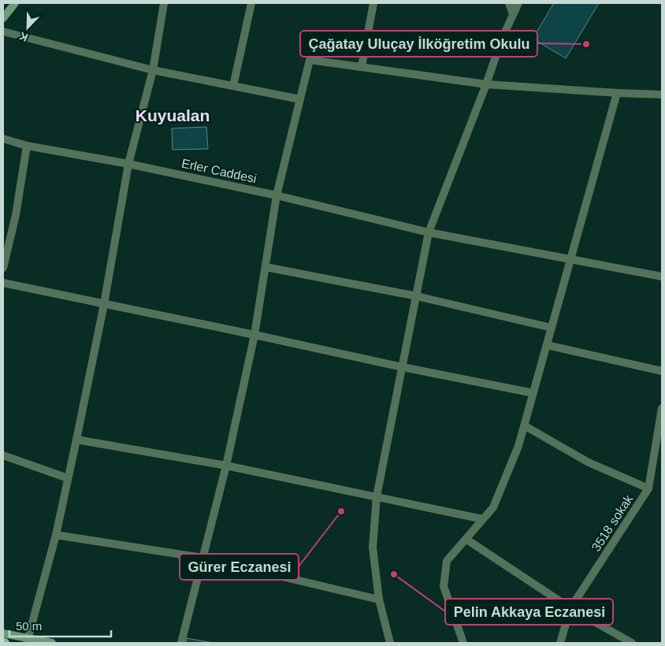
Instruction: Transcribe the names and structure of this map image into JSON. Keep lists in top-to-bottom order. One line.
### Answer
{"streets":{"street":["Erler Caddesi","3518 sokak"]},"districts":["Kuyualan"],"places":["Çağatay Uluçay İlköğretim Okulu","Gürer Eczanesi","Pelin Akkaya Eczanesi"],"scale_bar":"50 m","north":"bottom left"}
